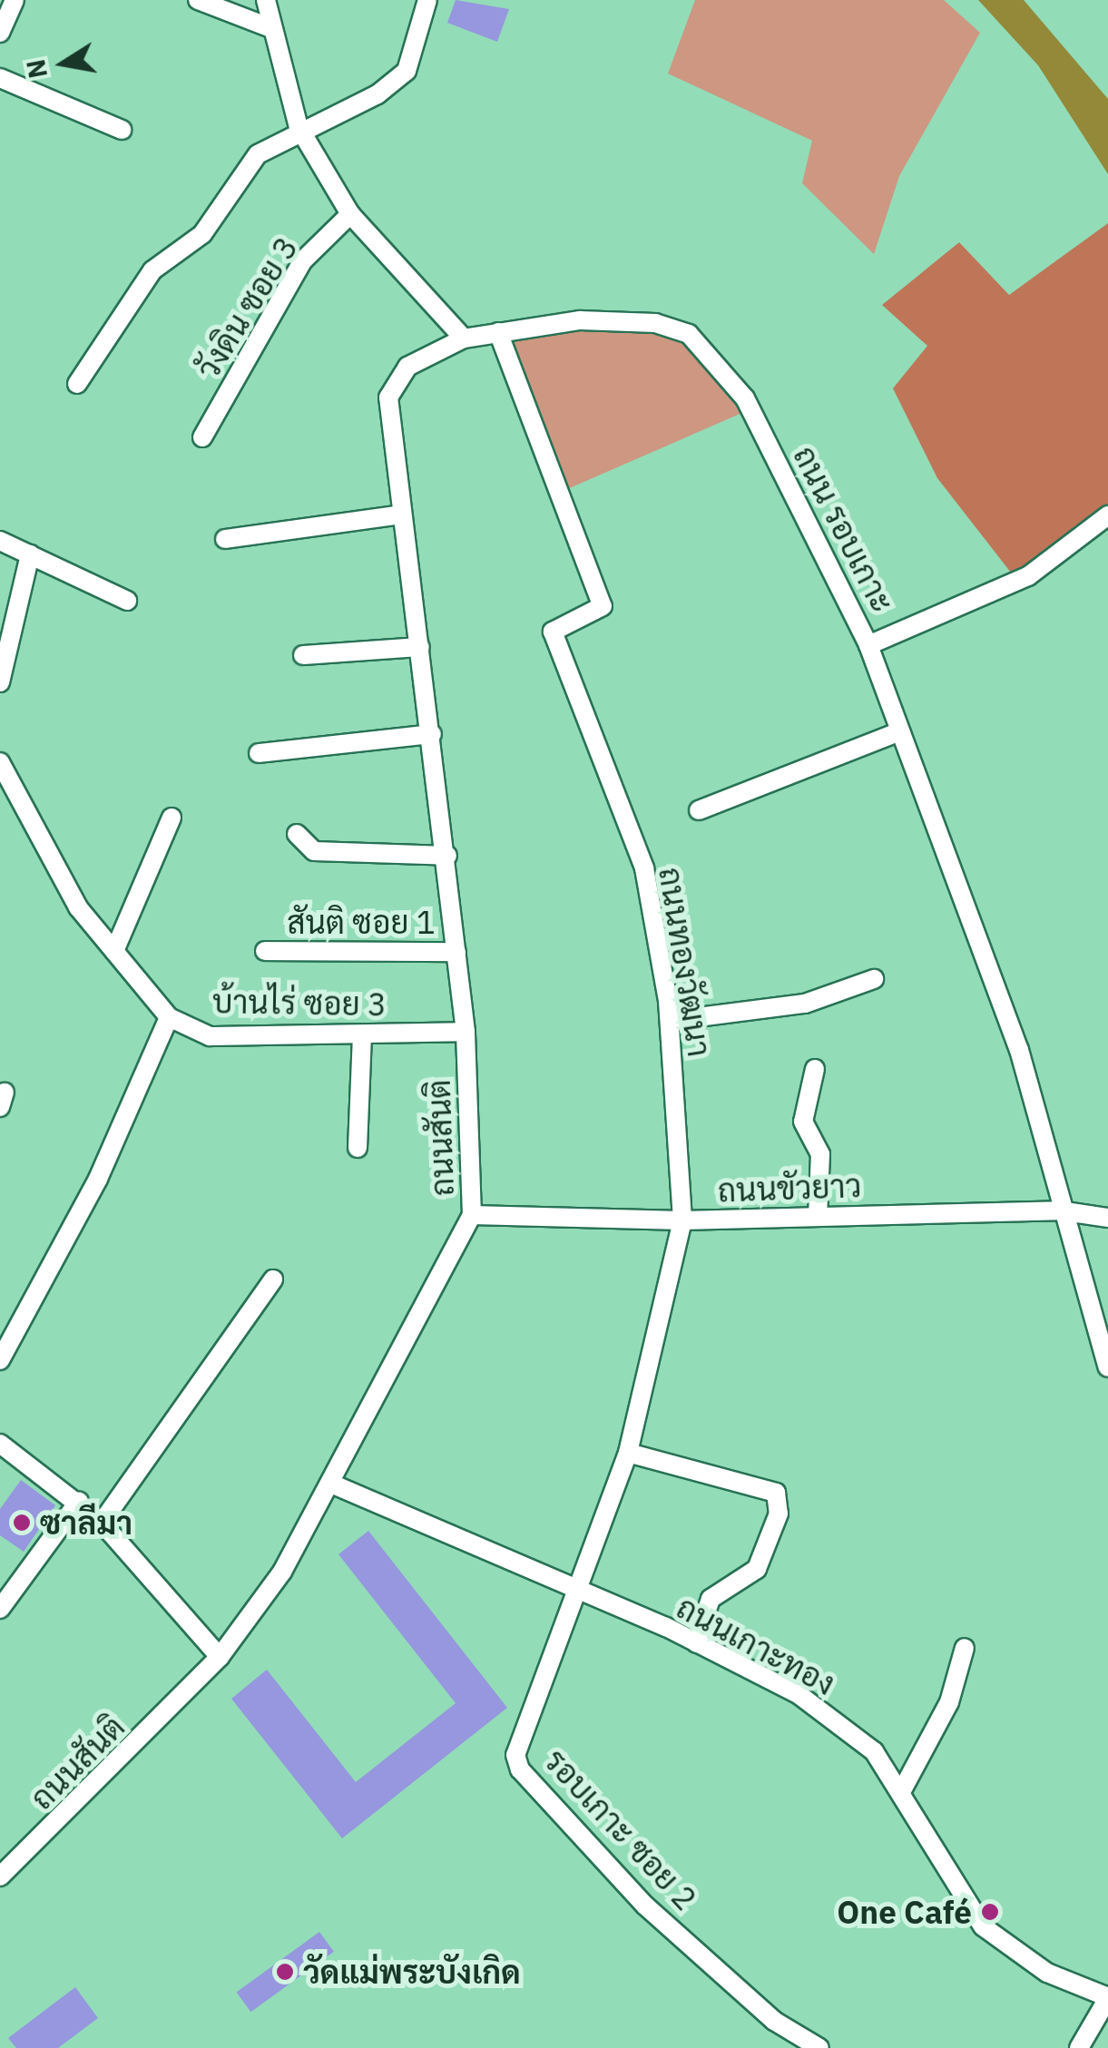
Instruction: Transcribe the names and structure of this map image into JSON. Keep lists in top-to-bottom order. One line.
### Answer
{"streets":{"street":["วังดิน ซอย 3","ถนน รอบเกาะ","สันติ ซอย 1","ถนนทองวัฒนา","บ้านไร่ ซอย 3","ถนนสันติ","ถนนขัวยาว","ถนนเกาะทอง","รอบเกาะ ซอย 2"]},"crossings":[["ถนน รอบเกาะ","ถนนทองวัฒนา"],["ถนน รอบเกาะ","ถนนสันติ"],["ถนน รอบเกาะ","ถนนขัวยาว"],["สันติ ซอย 1","ถนนสันติ"],["ถนนทองวัฒนา","ถนนขัวยาว"],["ถนนทองวัฒนา","ถนนเกาะทอง"],["ถนนทองวัฒนา","รอบเกาะ ซอย 2"],["บ้านไร่ ซอย 3","ถนนสันติ"],["ถนนสันติ","ถนนขัวยาว"],["ถนนสันติ","ถนนเกาะทอง"],["ถนนเกาะทอง","รอบเกาะ ซอย 2"]],"places":["ซาลีมา","One Café","วัดแม่พระบังเกิด"],"north":"left"}
